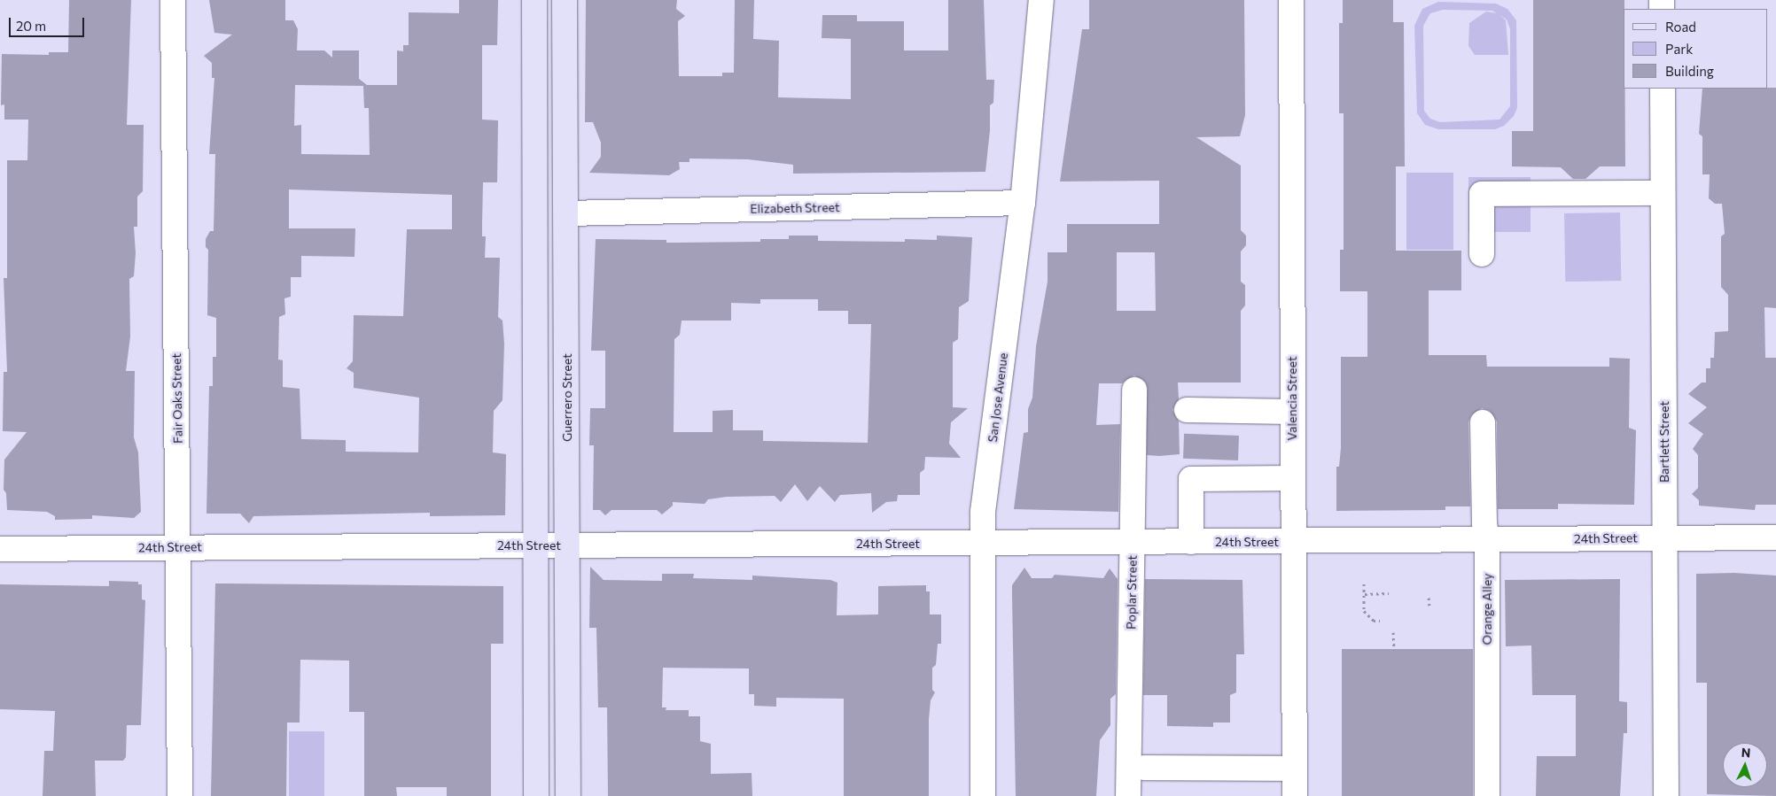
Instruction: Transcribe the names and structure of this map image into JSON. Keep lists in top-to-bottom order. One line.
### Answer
{"streets":{"main road":["Guerrero Street"],"street":["Elizabeth Street","San Jose Avenue","Fair Oaks Street","Valencia Street","Bartlett Street","24th Street","Poplar Street","Orange Alley"]},"crossings":[["Elizabeth Street","Guerrero Street"],["Elizabeth Street","San Jose Avenue"],["Guerrero Street","24th Street"],["San Jose Avenue","24th Street"],["Fair Oaks Street","24th Street"],["Valencia Street","24th Street"],["Bartlett Street","24th Street"],["24th Street","Poplar Street"],["24th Street","Orange Alley"]],"legend":["Road","Park","Building"],"scale_bar":"20 m","north":"top"}
